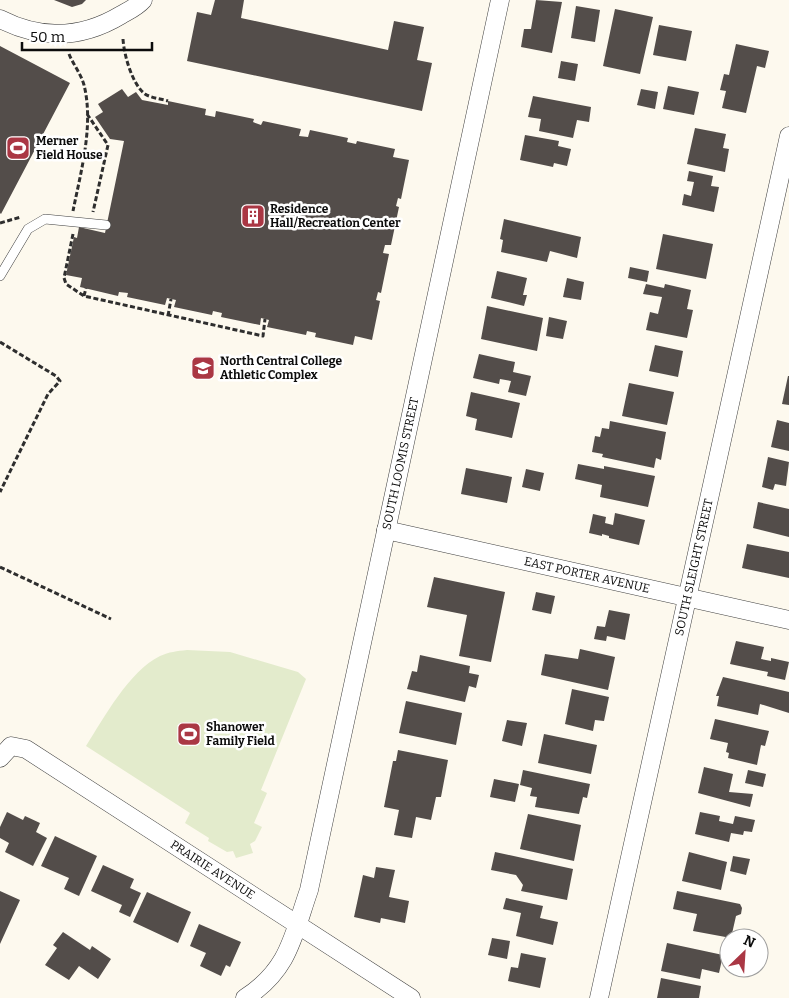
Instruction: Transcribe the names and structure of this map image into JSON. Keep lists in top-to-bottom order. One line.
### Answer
{"streets":{"street":["SOUTH LOOMIS STREET","SOUTH SLEIGHT STREET","EAST PORTER AVENUE","PRAIRIE AVENUE"]},"crossings":[["SOUTH LOOMIS STREET","EAST PORTER AVENUE"],["SOUTH LOOMIS STREET","PRAIRIE AVENUE"],["SOUTH SLEIGHT STREET","EAST PORTER AVENUE"]],"places":{"sports":["Merner Field House","Shanower Family Field"],"building":["Residence Hall/Recreation Center"],"school or university":["North Central College Athletic Complex"]},"scale_bar":"50 m","north":"top right"}
